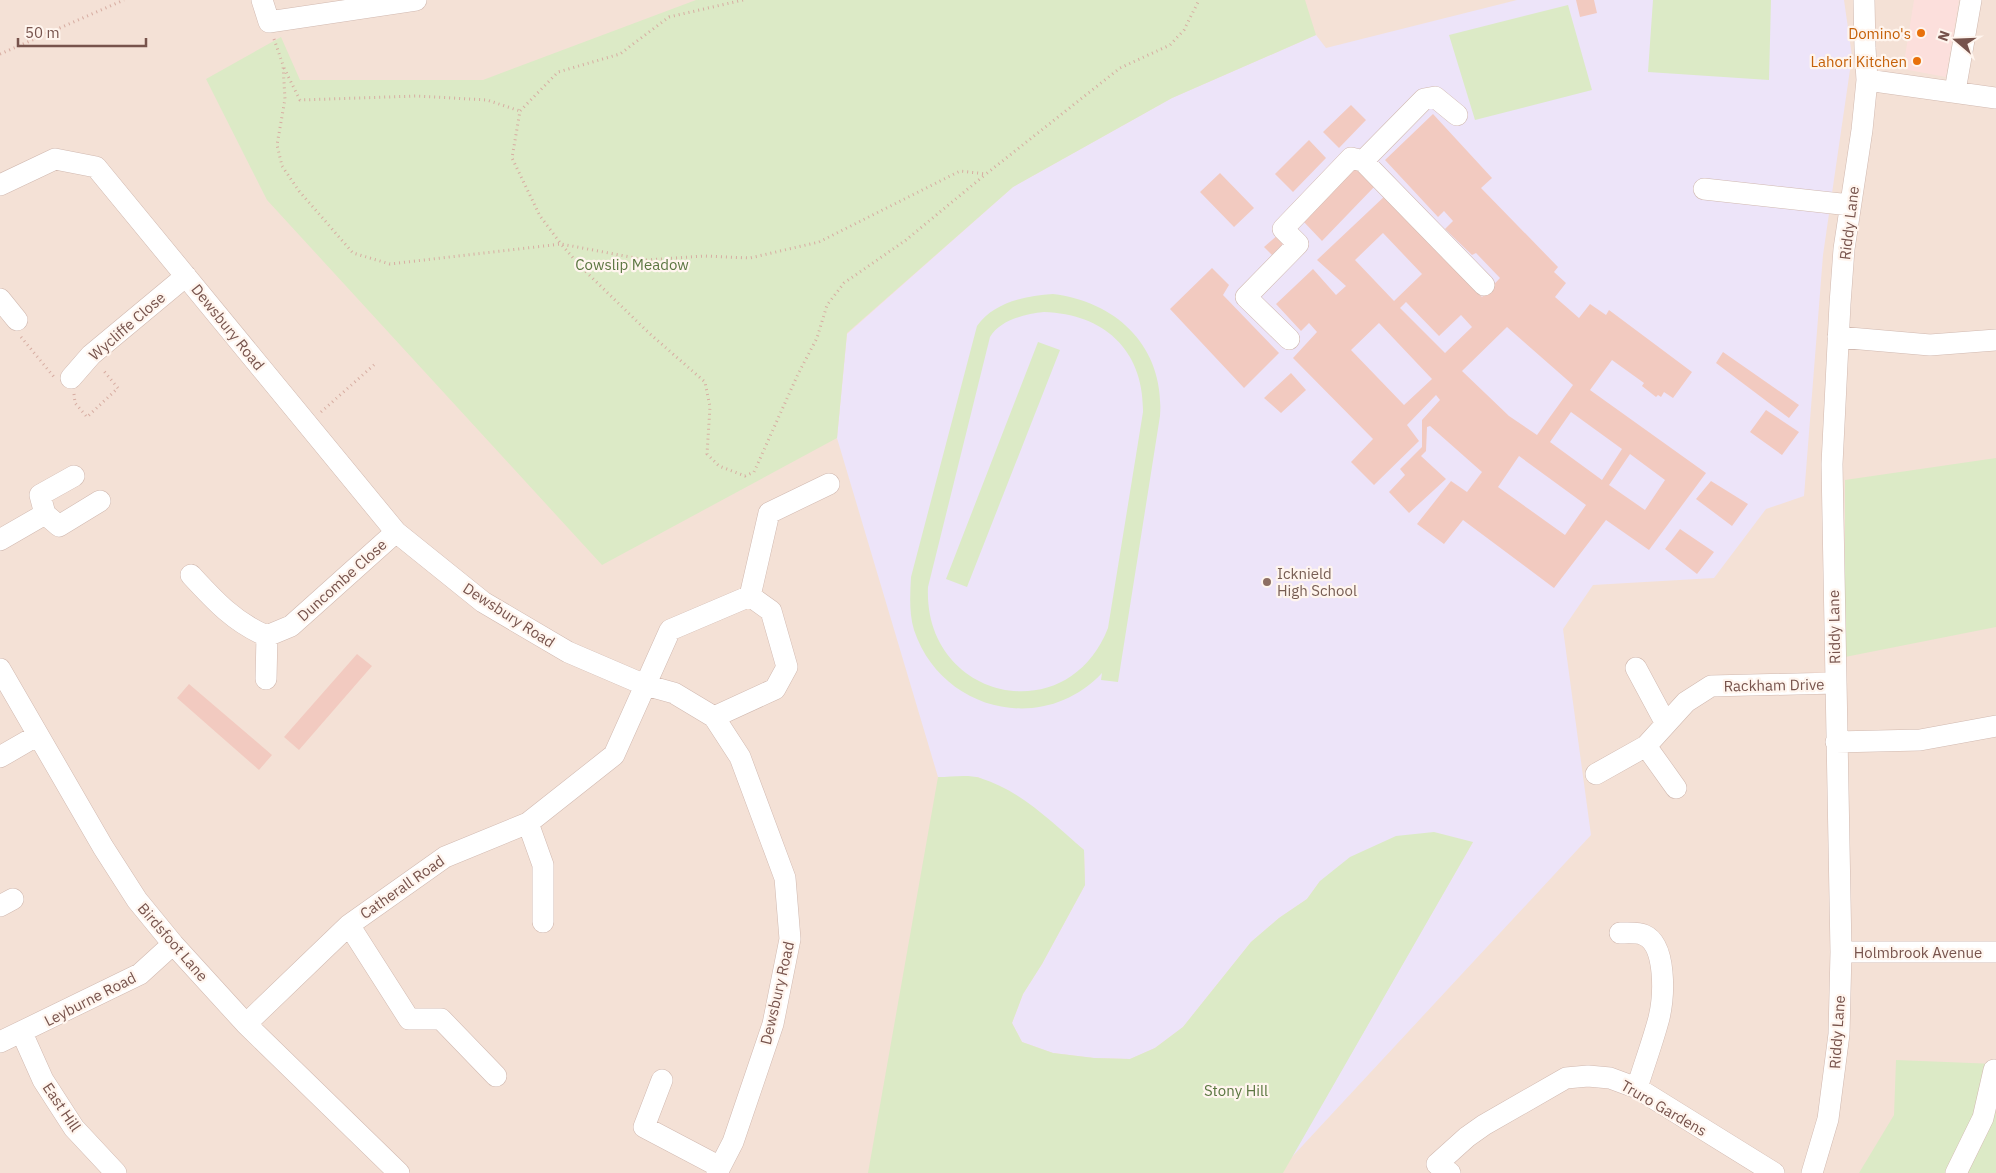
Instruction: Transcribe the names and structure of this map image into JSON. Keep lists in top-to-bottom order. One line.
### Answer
{"streets":{"street":["Riddy Lane","Wycliffe Close","Dewsbury Road","Duncombe Close","Rackham Drive","Catherall Road","Birdsfoot Lane","Holmbrook Avenue","Leyburne Road","East Hill","Truro Gardens"]},"crossings":[["Riddy Lane","Rackham Drive"],["Riddy Lane","Holmbrook Avenue"],["Wycliffe Close","Dewsbury Road"],["Dewsbury Road","Duncombe Close"],["Dewsbury Road","Catherall Road"],["Catherall Road","Birdsfoot Lane"],["Birdsfoot Lane","Leyburne Road"],["Leyburne Road","East Hill"]],"parks":["Cowslip Meadow","Stony Hill"],"places":["Domino's","Lahori Kitchen","Icknield High School"],"scale_bar":"50 m","north":"left"}
